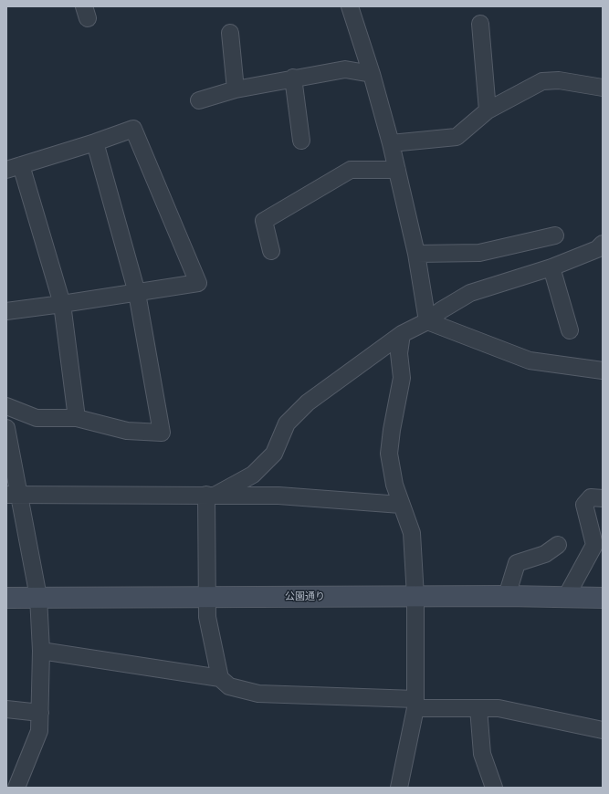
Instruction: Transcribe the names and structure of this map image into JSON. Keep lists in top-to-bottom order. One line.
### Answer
{"streets":{"street":["公園通り"]}}
